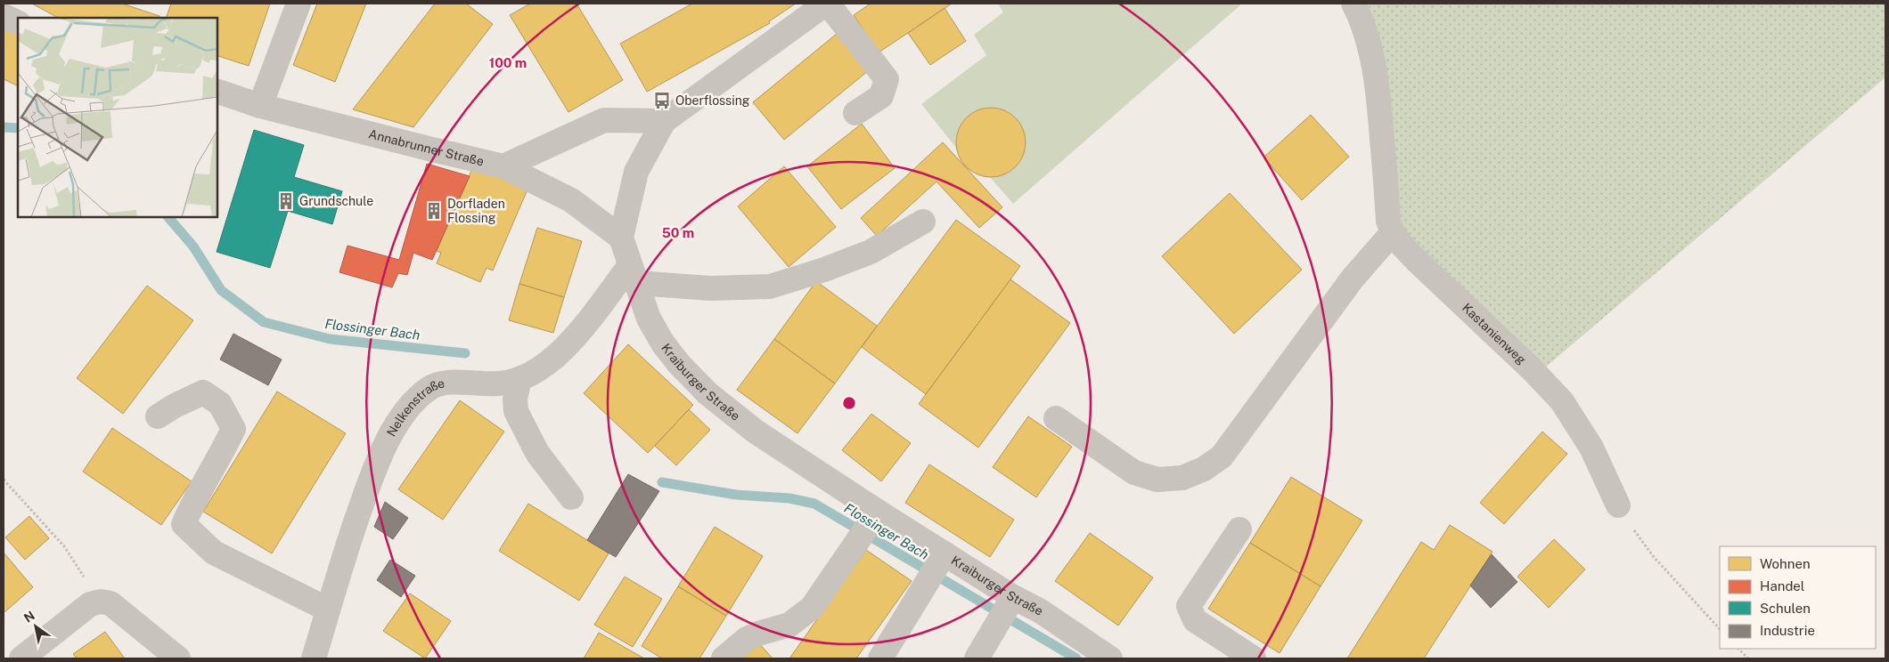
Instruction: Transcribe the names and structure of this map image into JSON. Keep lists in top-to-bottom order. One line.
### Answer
{"streets":{"street":["Annabrunner Straße","Kastanienweg","Kraiburger Straße","Nelkenstraße"]},"crossings":[["Annabrunner Straße","Kraiburger Straße"],["Kraiburger Straße","Nelkenstraße"]],"water":["Flossinger Bach"],"places":{"bus stop":["Oberflossing"],"building":["Grundschule","Dorfladen Flossing"]},"legend":["Wohnen","Handel","Schulen","Industrie"],"north":"top left","rings":["100 m","50 m"]}
